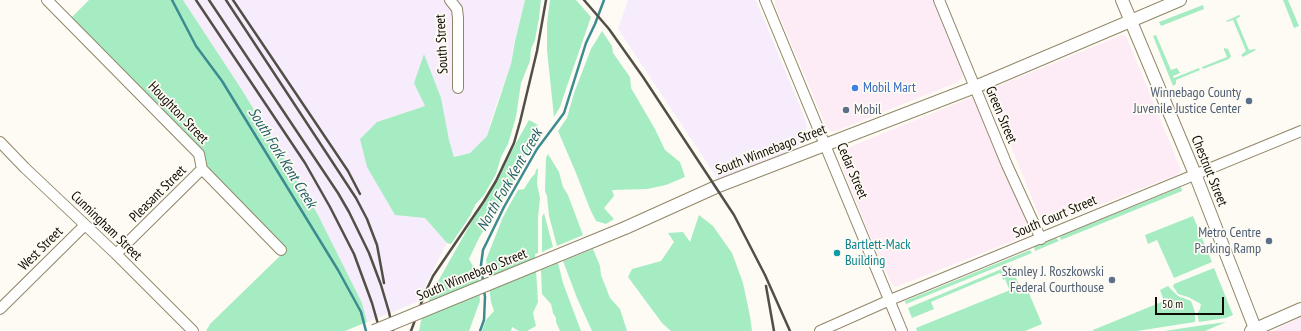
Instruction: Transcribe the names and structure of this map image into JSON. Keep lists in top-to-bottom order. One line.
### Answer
{"streets":{"main road":["South Winnebago Street","Chestnut Street"],"street":["South Street","Houghton Street","Green Street","Cedar Street","Pleasant Street","South Court Street","Cunningham Street","West Street"]},"crossings":[["Houghton Street","Pleasant Street"],["Green Street","South Winnebago Street"],["Green Street","South Court Street"],["South Winnebago Street","Cedar Street"],["South Winnebago Street","Chestnut Street"],["Cedar Street","South Court Street"],["Chestnut Street","South Court Street"],["Pleasant Street","Cunningham Street"],["Cunningham Street","West Street"]],"water":["South Fork Kent Creek","North Fork Kent Creek"],"places":["Mobil Mart","Winnebago County Juvenile Justice Center","Mobil","Metro Centre Parking Ramp","Bartlett-Mack Building","Stanley J. Roszkowski Federal Courthouse"],"scale_bar":"50 m"}
